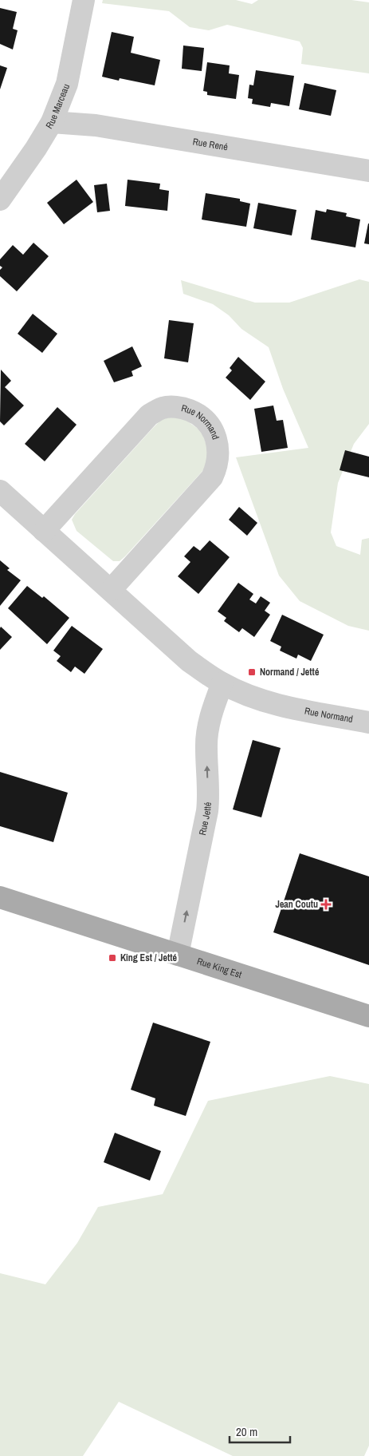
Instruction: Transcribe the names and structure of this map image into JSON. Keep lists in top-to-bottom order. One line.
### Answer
{"streets":{"main road":["Rue King Est"],"street":["Rue Marceau","Rue René","Rue Normand","Rue Jetté"]},"crossings":[["Rue Marceau","Rue René"],["Rue Normand","Rue Jetté"],["Rue Jetté","Rue King Est"]],"one_way":["Rue Jetté"],"places":{"transit":["Normand / Jetté","King Est / Jetté"],"health":["Jean Coutu"]},"scale_bar":"20 m"}
